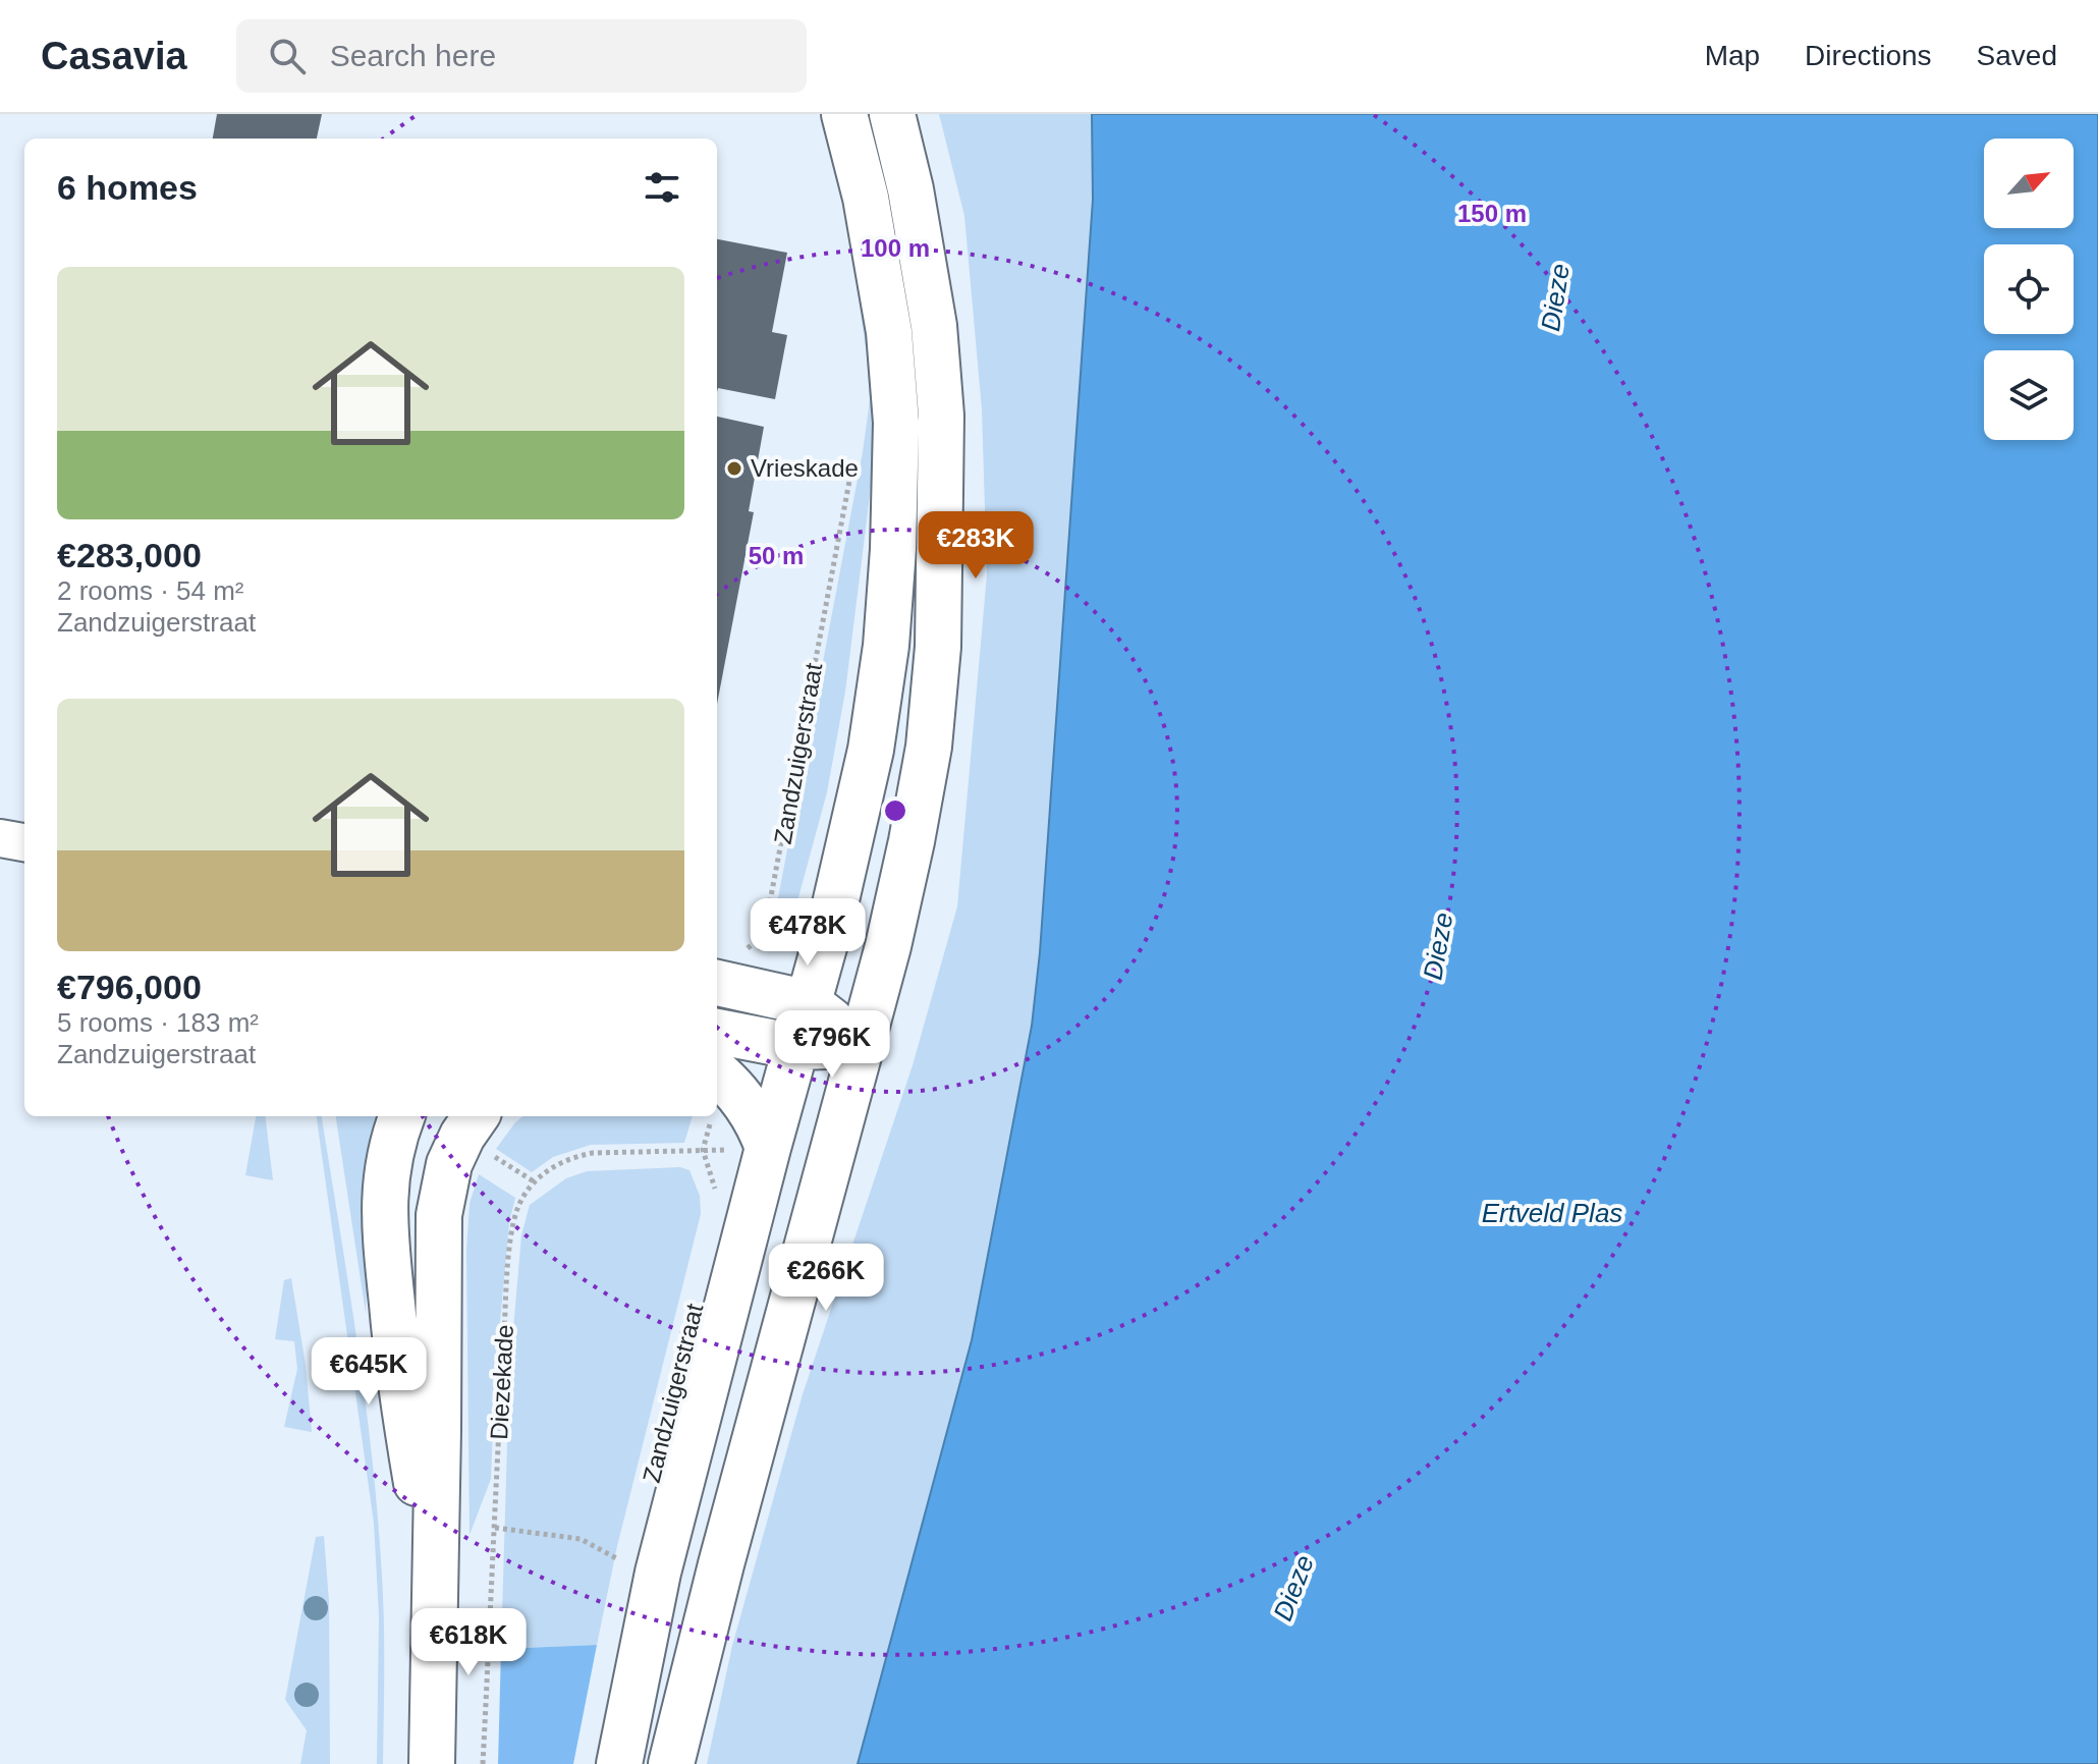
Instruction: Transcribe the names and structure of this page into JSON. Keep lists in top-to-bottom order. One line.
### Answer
{"streets":{"main road":["Zandzuigerstraat"],"path":["Diezekade"]},"water":["Dieze","Ertveld Plas"],"places":["Vrieskade"],"north":"top right","page":{"header":"Casavia","search":"Search here","nav":["Map","Directions","Saved"],"heading":"6 homes","list":[{"name":"€283,000","note":"2 rooms · 54 m² · Zandzuigerstraat"},{"name":"€796,000","note":"5 rooms · 183 m² · Zandzuigerstraat"}],"price":["€283K","€478K","€796K","€266K","€645K","€618K"]},"rings":["150 m","100 m","50 m"]}
